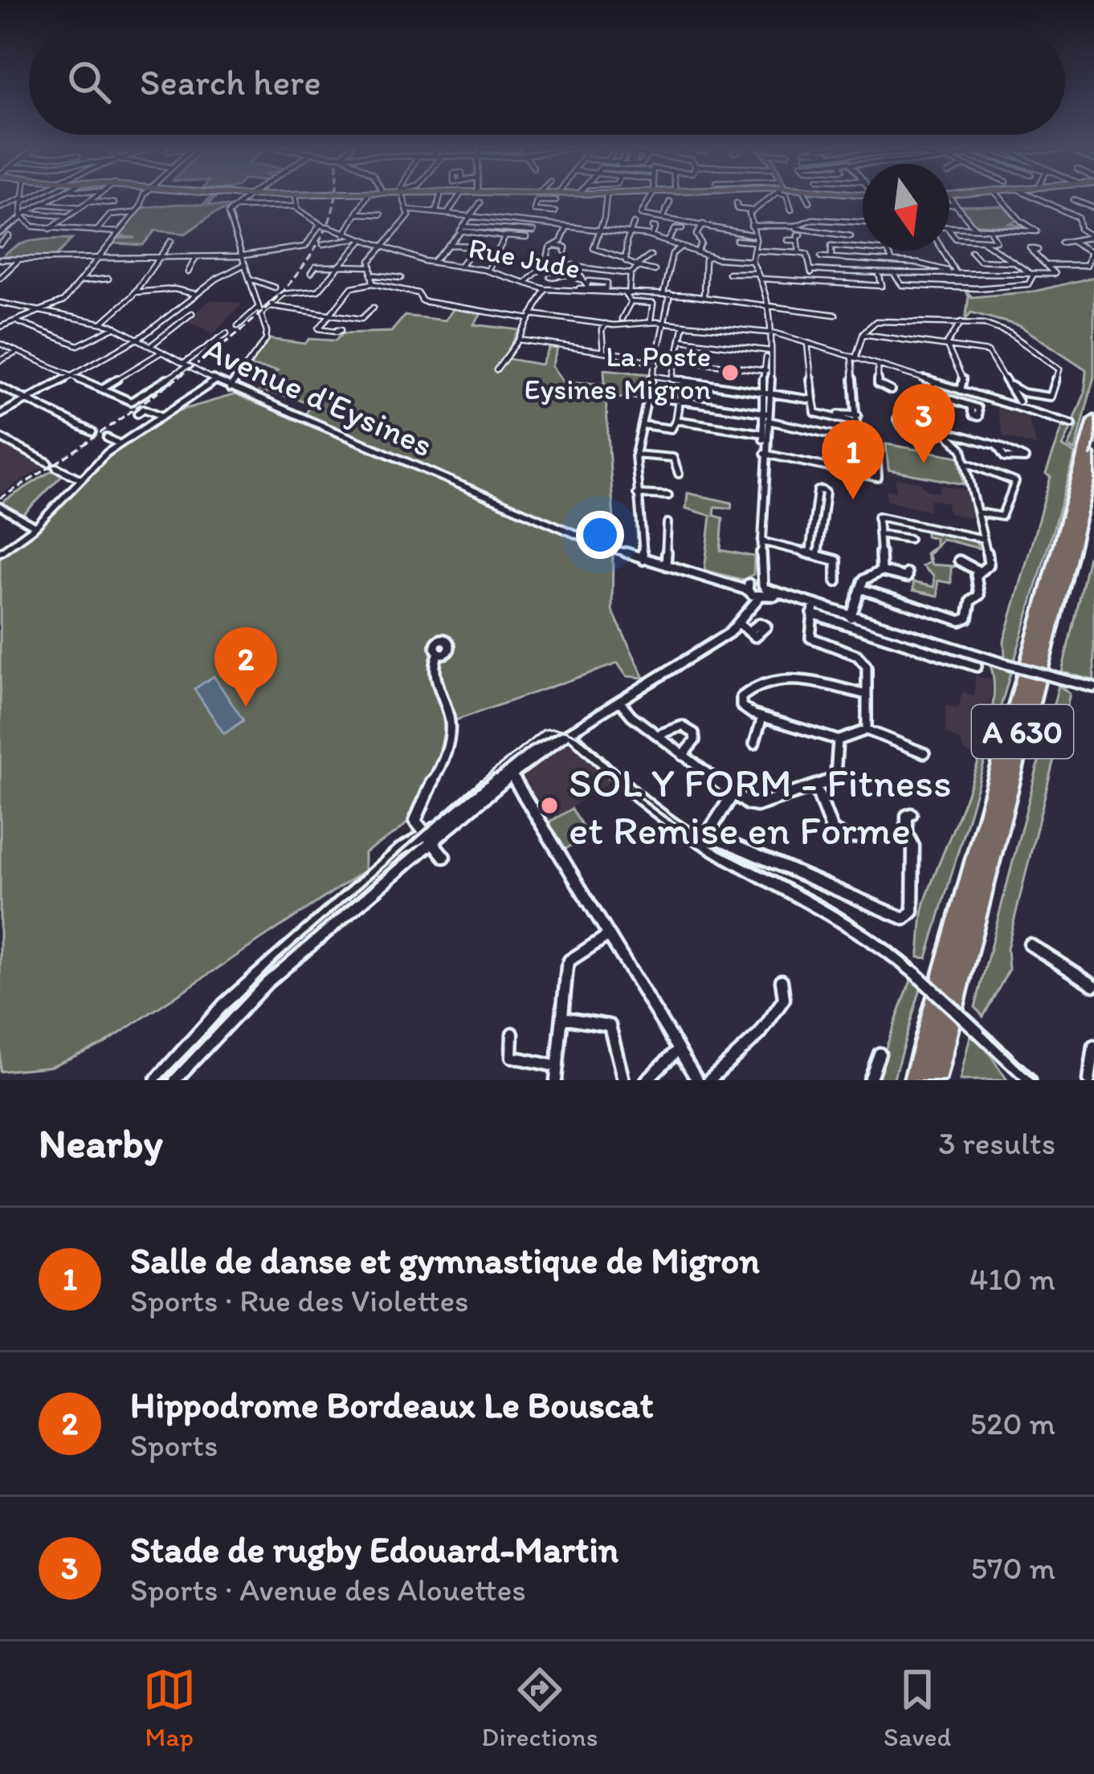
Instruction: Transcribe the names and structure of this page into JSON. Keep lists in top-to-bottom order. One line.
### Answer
{"streets":{"highway":["A 630"],"street":["Rue Jude","Avenue d'Eysines"]},"places":["La Poste Eysines Migron","SOL Y FORM - Fitness et Remise en Forme"],"north":"bottom","page":{"search":"Search here","pins":["3","1","2"],"heading":["Nearby","3 results"],"list":[{"mark":"1","name":"Salle de danse et gymnastique de Migron","note":"Sports · Rue des Violettes","value":"410 m"},{"mark":"2","name":"Hippodrome Bordeaux Le Bouscat","note":"Sports","value":"520 m"},{"mark":"3","name":"Stade de rugby Edouard-Martin","note":"Sports · Avenue des Alouettes","value":"570 m"}],"nav":["Map","Directions","Saved"]}}
